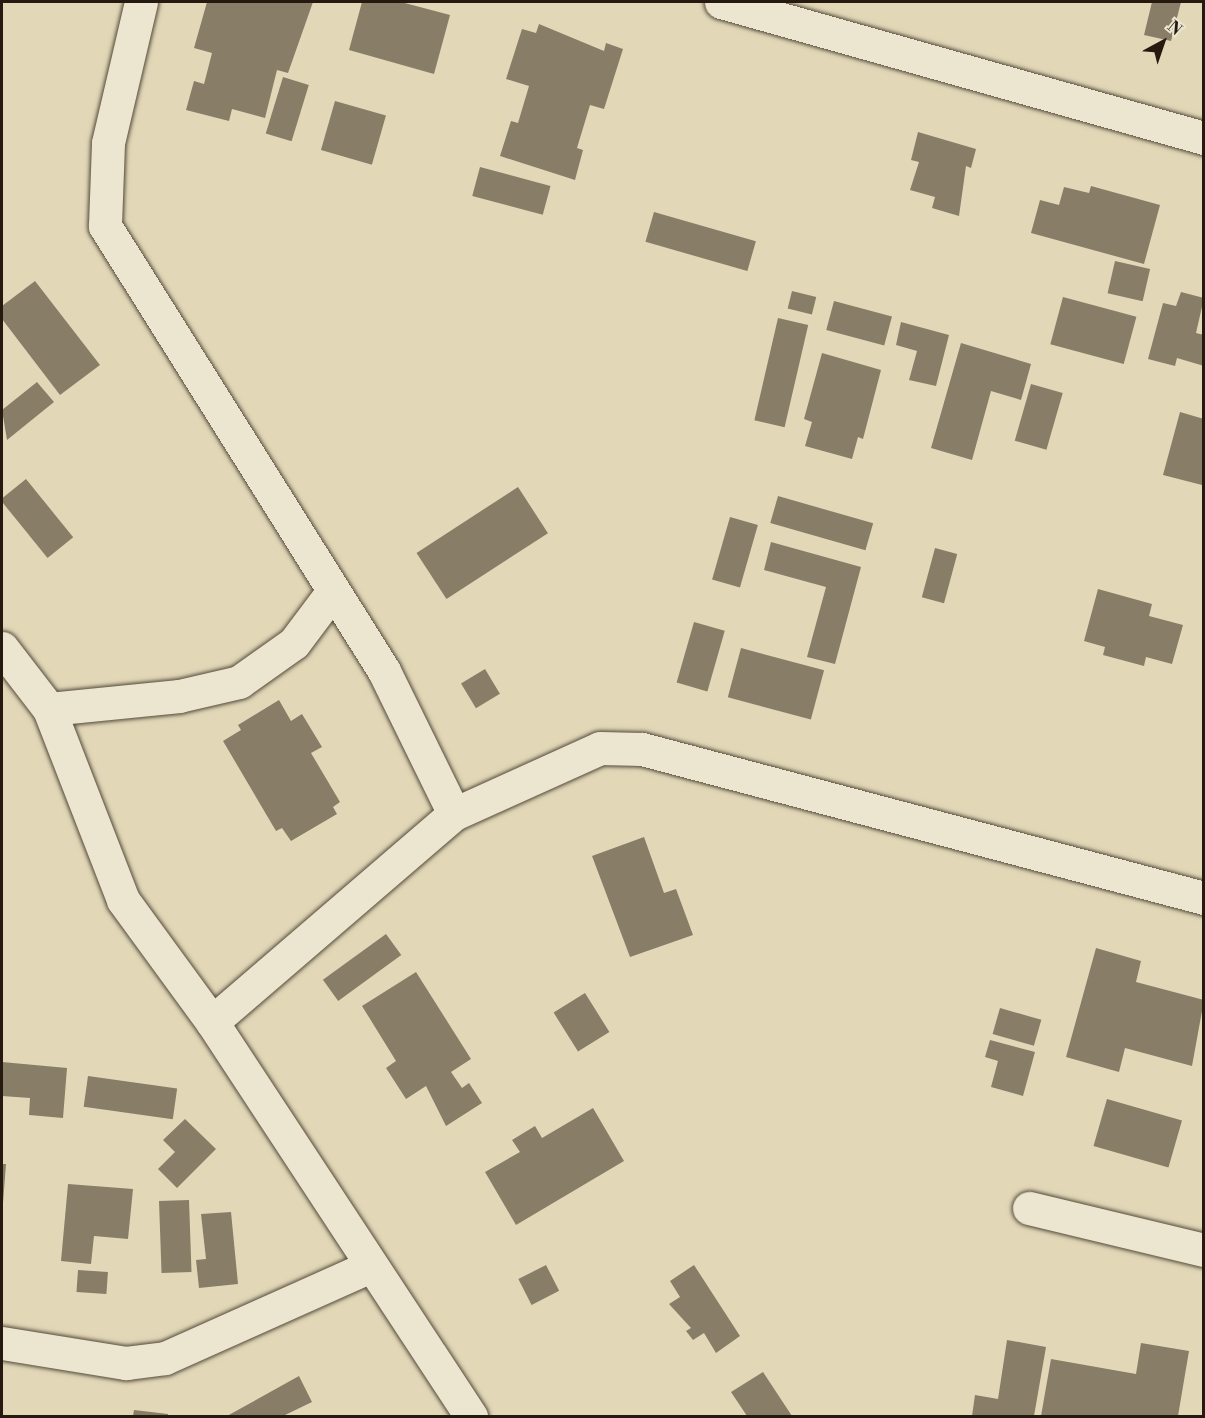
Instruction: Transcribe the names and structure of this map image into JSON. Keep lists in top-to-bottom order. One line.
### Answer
{"north":"top right"}
